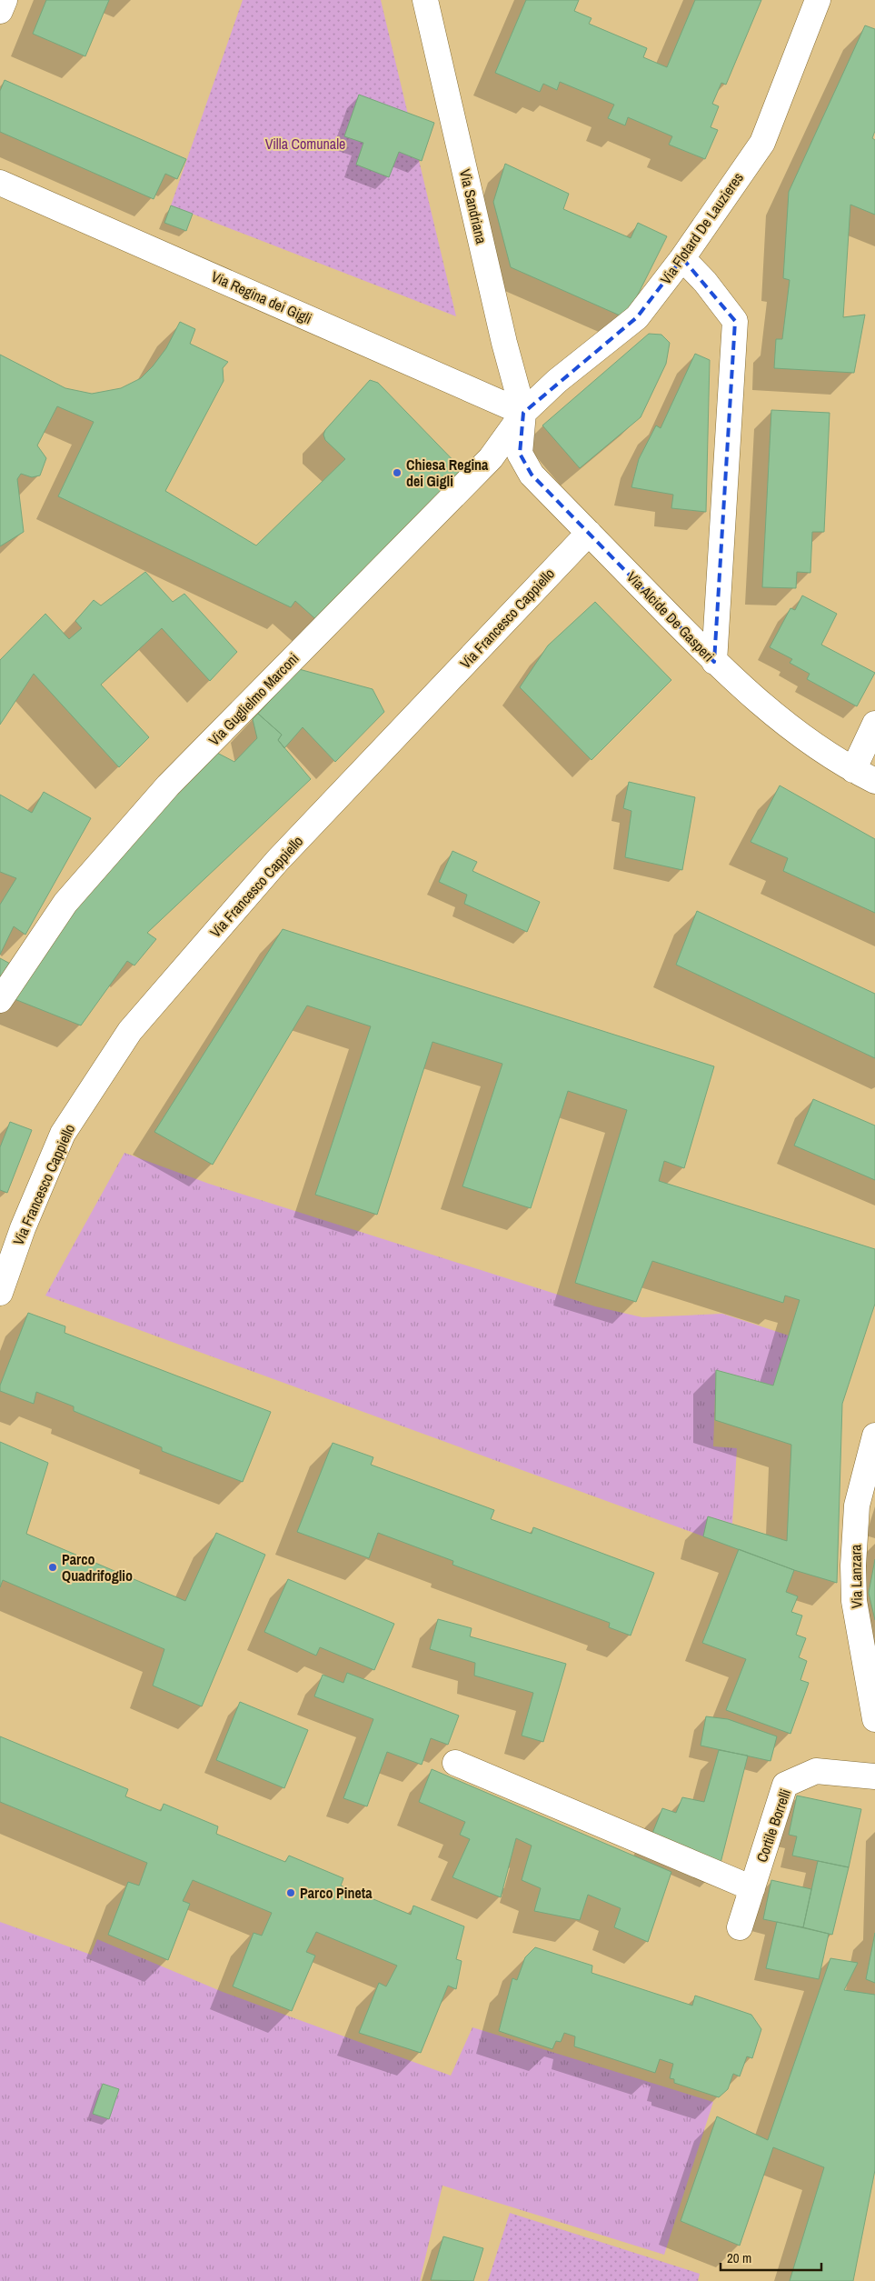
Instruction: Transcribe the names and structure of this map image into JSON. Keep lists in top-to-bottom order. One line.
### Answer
{"streets":{"street":["Via Sandriana","Via Flotard De Lauzieres","Via Regina dei Gigli","Via Alcide De Gasperi","Via Francesco Cappiello","Via Guglielmo Marconi","Via Lanzara","Cortile Borrelli"]},"crossings":[["Via Sandriana","Via Flotard De Lauzieres"],["Via Sandriana","Via Regina dei Gigli"],["Via Sandriana","Via Alcide De Gasperi"],["Via Sandriana","Via Guglielmo Marconi"],["Via Flotard De Lauzieres","Via Regina dei Gigli"],["Via Flotard De Lauzieres","Via Alcide De Gasperi"],["Via Flotard De Lauzieres","Via Guglielmo Marconi"],["Via Regina dei Gigli","Via Alcide De Gasperi"],["Via Regina dei Gigli","Via Guglielmo Marconi"],["Via Alcide De Gasperi","Via Francesco Cappiello"],["Via Alcide De Gasperi","Via Guglielmo Marconi"]],"parks":["Villa Comunale"],"places":["Chiesa Regina dei Gigli","Parco Quadrifoglio","Parco Pineta"],"scale_bar":"20 m"}
